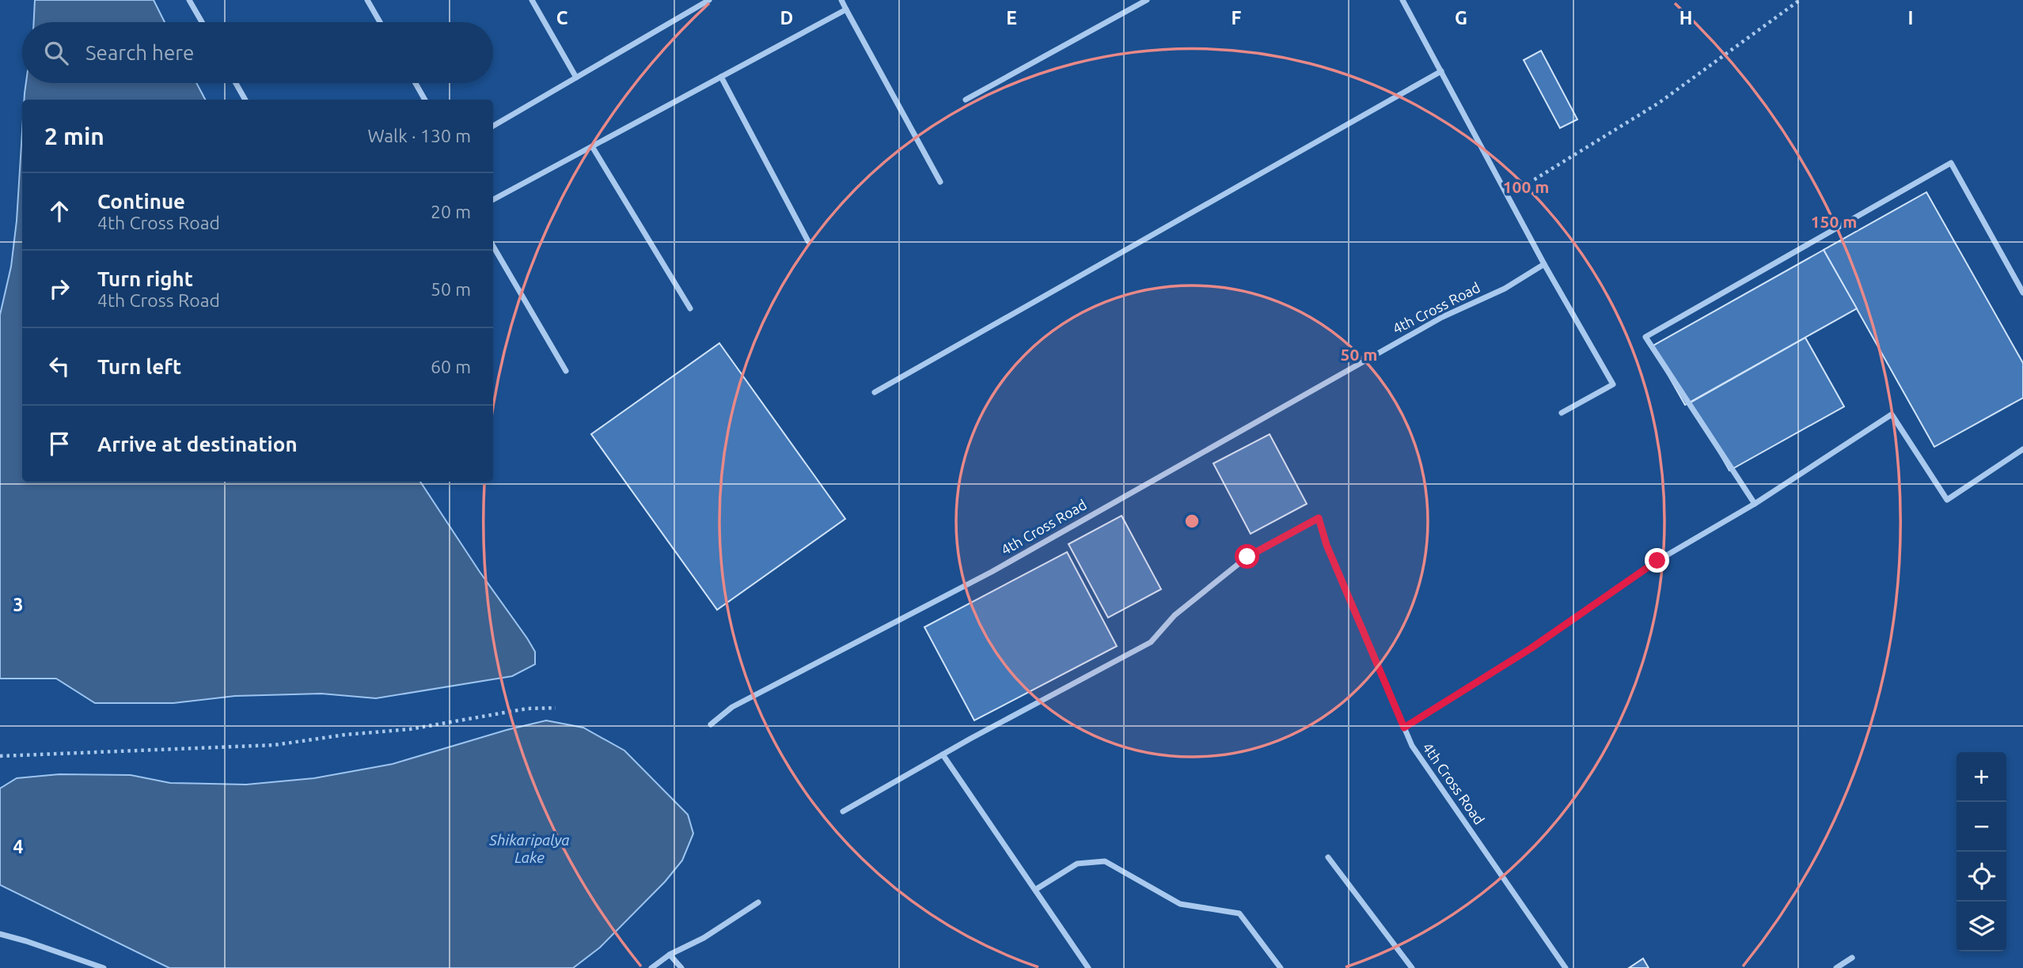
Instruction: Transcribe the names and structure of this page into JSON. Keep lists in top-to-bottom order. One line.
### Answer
{"streets":{"street":["4th Cross Road"]},"water":["Shikaripalya Lake"],"page":{"search":"Search here","heading":["2 min","Walk · 130 m"],"list":[["Continue","4th Cross Road","20 m"],["Turn right","4th Cross Road","50 m"],["Turn left","60 m"],"Arrive at destination"],"map_buttons":["+","−"]},"grid":{"columns":["C","D","E","F","G","H","I"],"rows":["3","4"]},"rings":["100 m","150 m","50 m"]}
